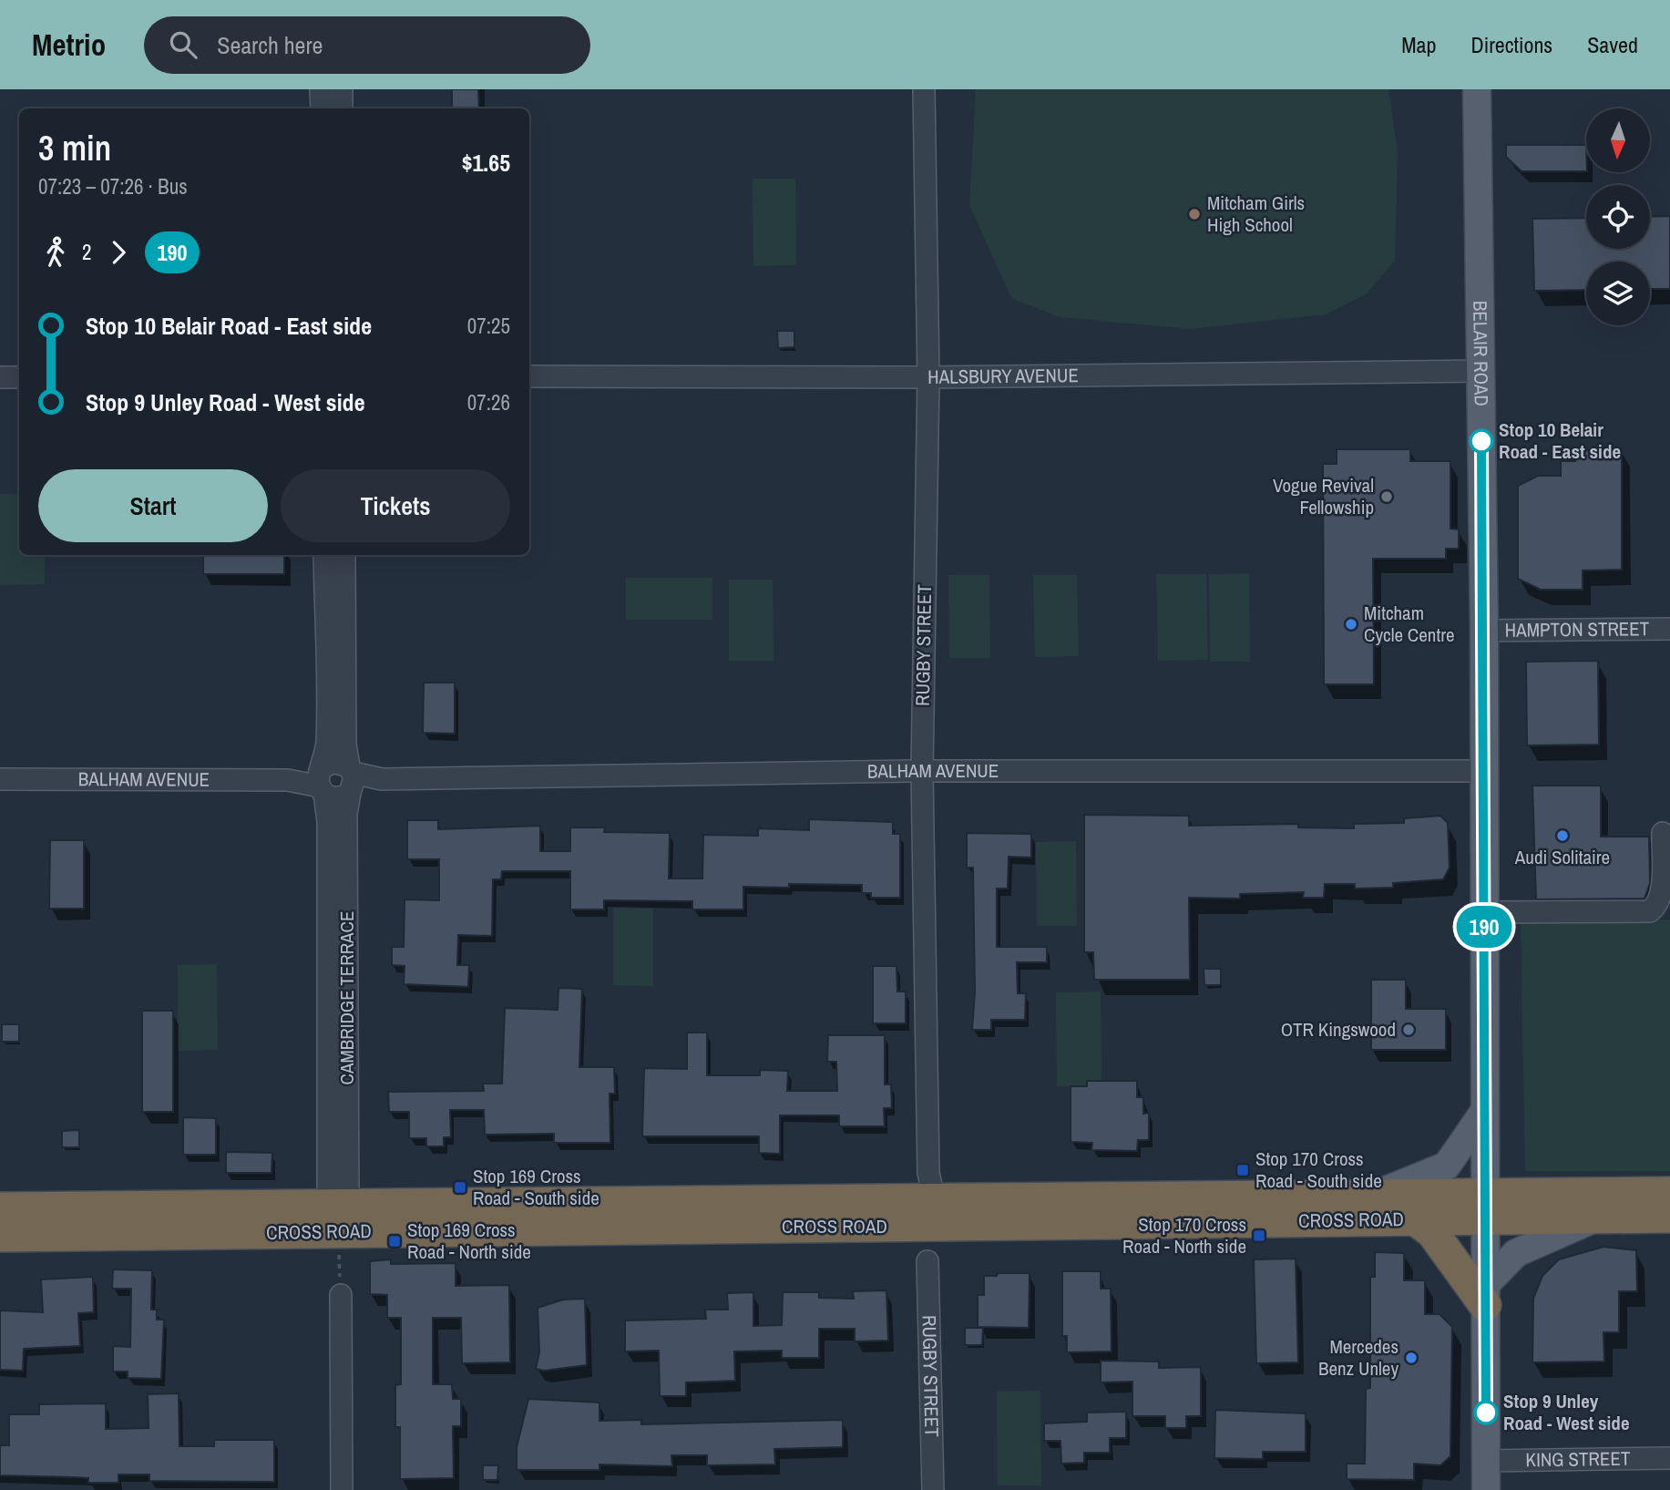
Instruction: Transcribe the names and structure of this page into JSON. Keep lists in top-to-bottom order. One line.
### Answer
{"streets":{"highway":["CROSS ROAD"],"main road":["BELAIR ROAD"],"street":["HALSBURY AVENUE","HAMPTON STREET","RUGBY STREET","BALHAM AVENUE","CAMBRIDGE TERRACE","KING STREET"]},"crossings":[["BELAIR ROAD","HALSBURY AVENUE"],["BELAIR ROAD","HAMPTON STREET"],["BELAIR ROAD","BALHAM AVENUE"],["BELAIR ROAD","CROSS ROAD"],["BELAIR ROAD","KING STREET"],["HALSBURY AVENUE","RUGBY STREET"],["RUGBY STREET","BALHAM AVENUE"],["RUGBY STREET","CROSS ROAD"],["BALHAM AVENUE","CAMBRIDGE TERRACE"],["CAMBRIDGE TERRACE","CROSS ROAD"]],"places":{"other":["Mitcham Girls High School","Stop 10 Belair Road - East side","Vogue Revival Fellowship","Mitcham Cycle Centre","Audi Solitaire","OTR Kingswood","Mercedes Benz Unley","Stop 9 Unley Road - West side"],"transit":["Stop 170 Cross Road - South side","Stop 169 Cross Road - South side","Stop 170 Cross Road - North side","Stop 169 Cross Road - North side"]},"lines":["bus line 190"],"north":"bottom","page":{"header":"Metrio","search":"Search here","nav":["Map","Directions","Saved"],"on_map":"190","heading":["3 min","07:23 – 07:26 · Bus","$1.65"],"legs":["2","190"],"list":[{"name":"Stop 10 Belair Road - East side","value":"07:25"},{"name":"Stop 9 Unley Road - West side","value":"07:26"}],"buttons":["Start","Tickets"]}}
